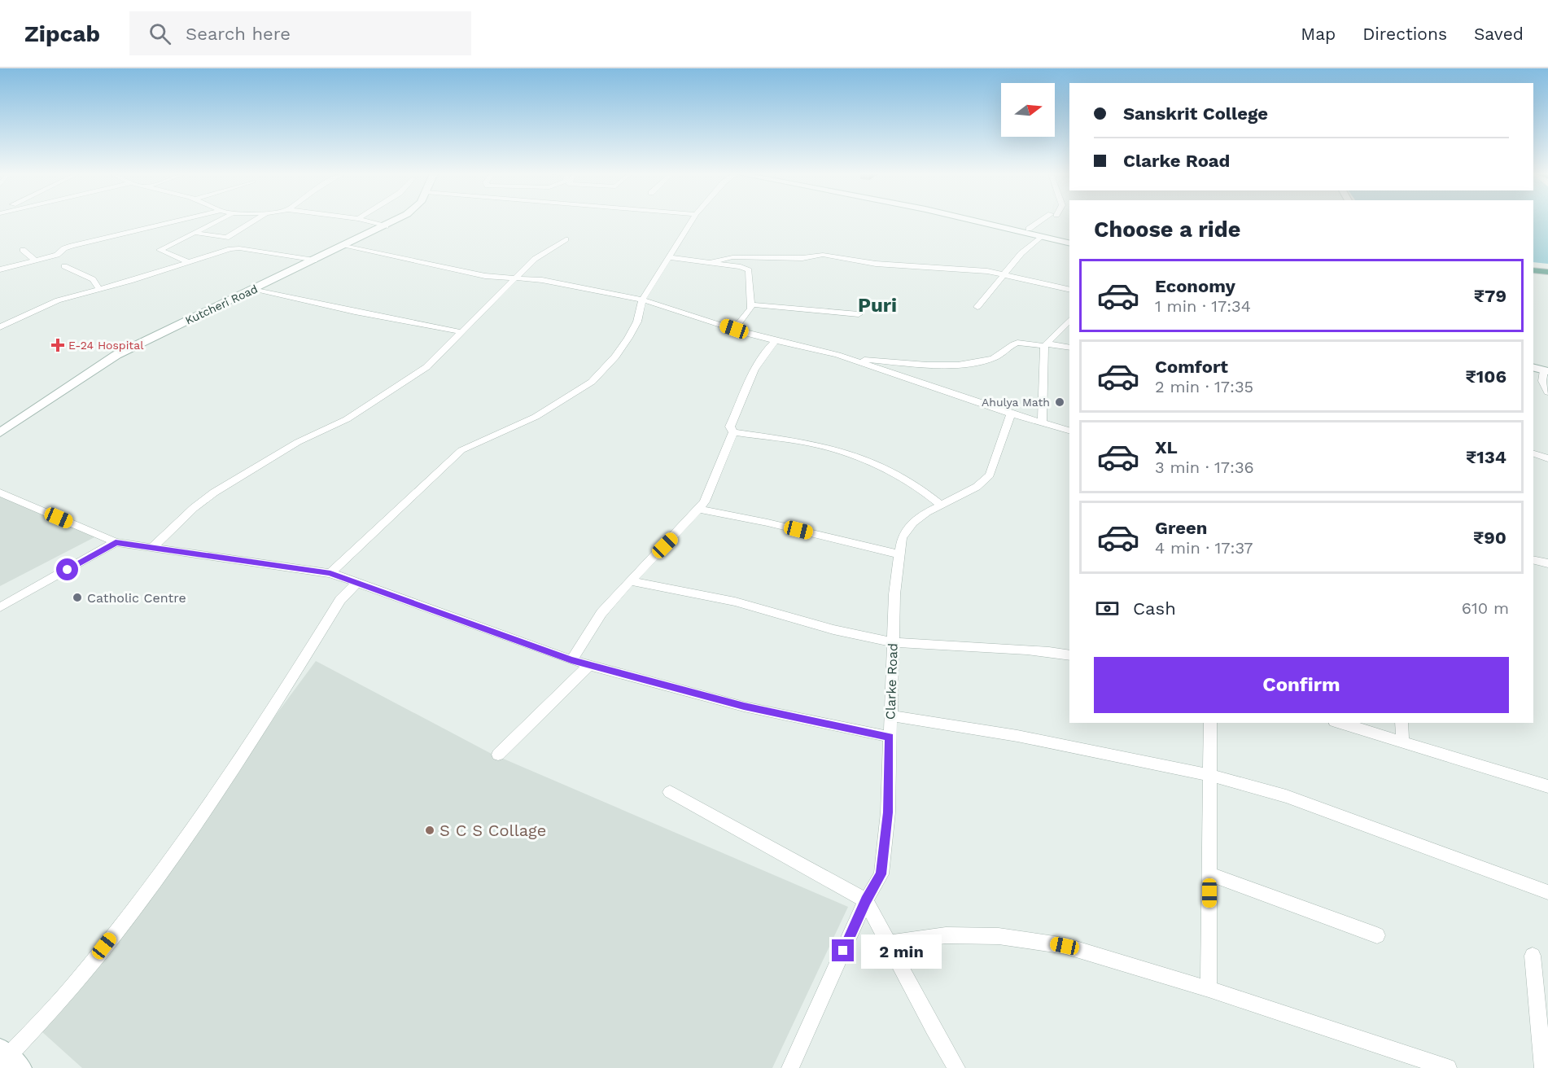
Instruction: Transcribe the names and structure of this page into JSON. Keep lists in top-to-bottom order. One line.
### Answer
{"streets":{"main road":["Kutcheri Road"],"street":["Clarke Road"]},"districts":["Puri"],"places":{"health":["E-24 Hospital"],"other":["Ahulya Math","Catholic Centre","S C S Collage"]},"north":"right","page":{"header":"Zipcab","search":"Search here","nav":["Map","Directions","Saved"],"banner":["Sanskrit College","Clarke Road"],"heading":"Choose a ride","list":[{"name":"Economy","note":"1 min · 17:34","value":"₹79"},{"name":"Comfort","note":"2 min · 17:35","value":"₹106"},{"name":"XL","note":"3 min · 17:36","value":"₹134"},{"name":"Green","note":"4 min · 17:37","value":"₹90"}],"pay":["Cash","610 m"],"buttons":"Confirm","bubble":"2 min"}}
